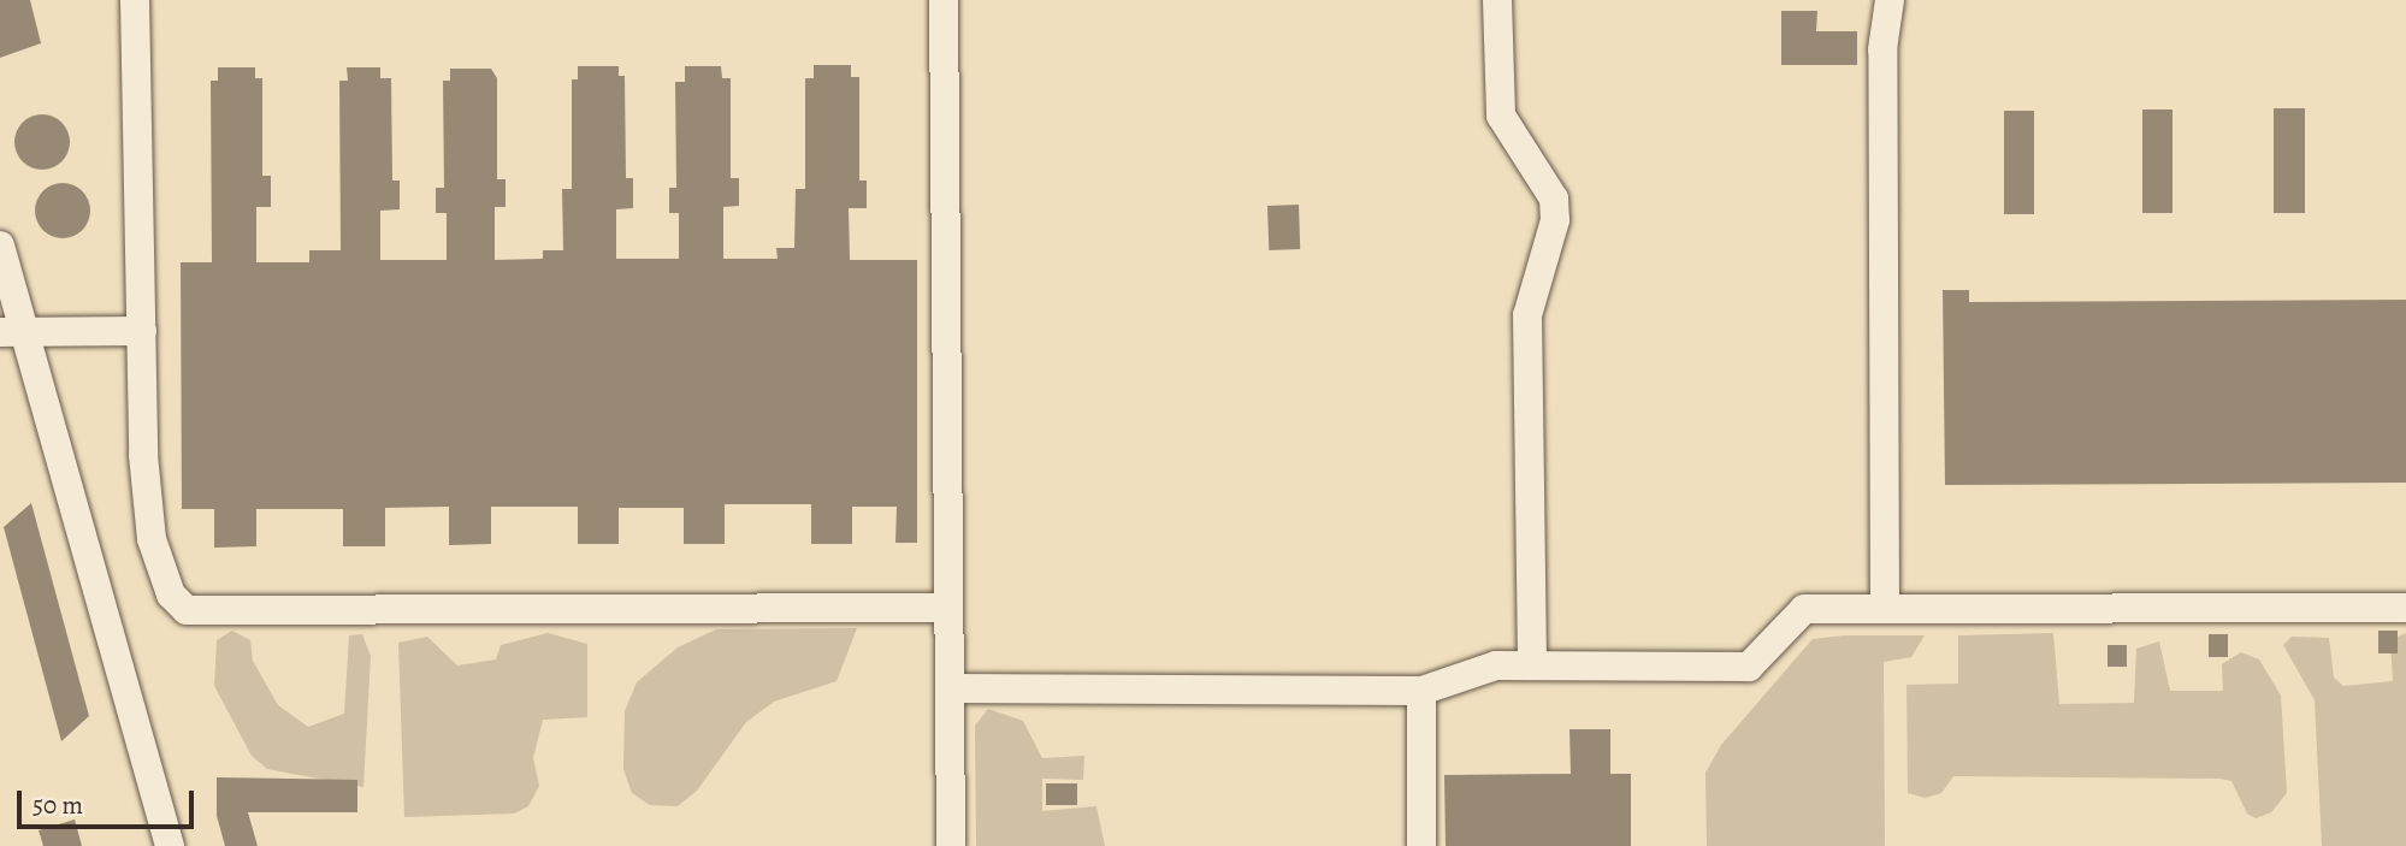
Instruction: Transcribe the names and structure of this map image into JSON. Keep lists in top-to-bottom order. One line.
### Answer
{"scale_bar":"50 m"}
